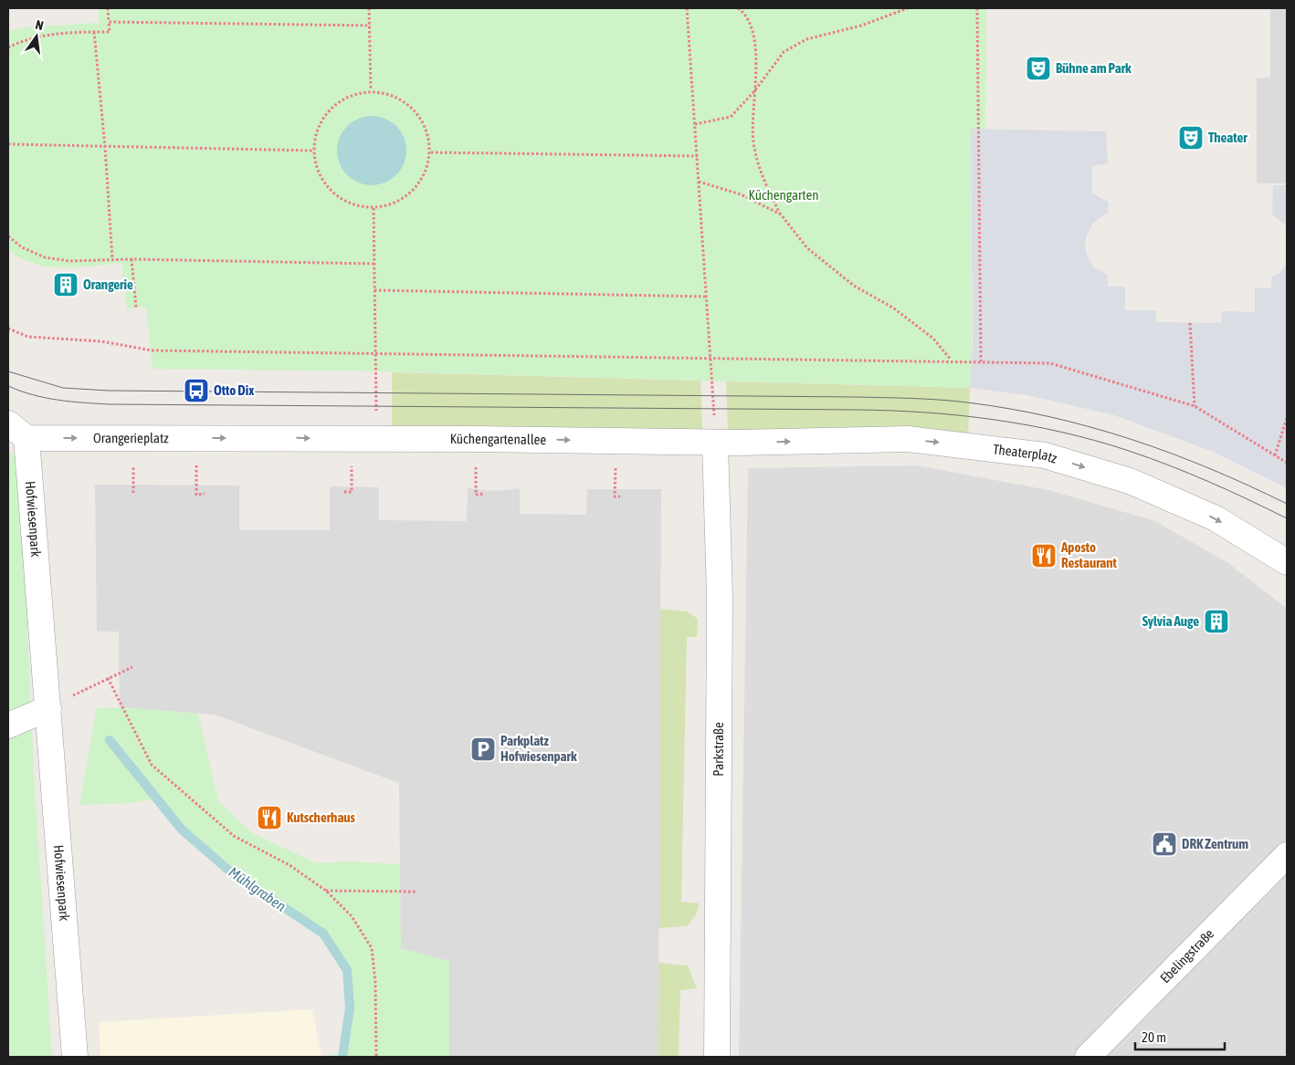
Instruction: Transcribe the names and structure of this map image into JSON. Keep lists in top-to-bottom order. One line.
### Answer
{"streets":{"street":["Orangerieplatz","Küchengartenallee","Theaterplatz","Hofwiesenpark","Parkstraße","Ebelingstraße"]},"crossings":[["Orangerieplatz","Küchengartenallee"],["Orangerieplatz","Hofwiesenpark"],["Küchengartenallee","Theaterplatz"],["Küchengartenallee","Parkstraße"],["Theaterplatz","Parkstraße"]],"one_way":["Orangerieplatz","Küchengartenallee","Theaterplatz"],"water":["Mühlgraben"],"parks":["Küchengarten"],"places":{"theatre":["Bühne am Park","Theater"],"building":["Orangerie","Sylvia Auge"],"bus stop":["Otto Dix"],"restaurant":["Aposto Restaurant","Kutscherhaus"],"parking":["Parkplatz Hofwiesenpark"],"public building":["DRK Zentrum"]},"scale_bar":"20 m","north":"top"}
